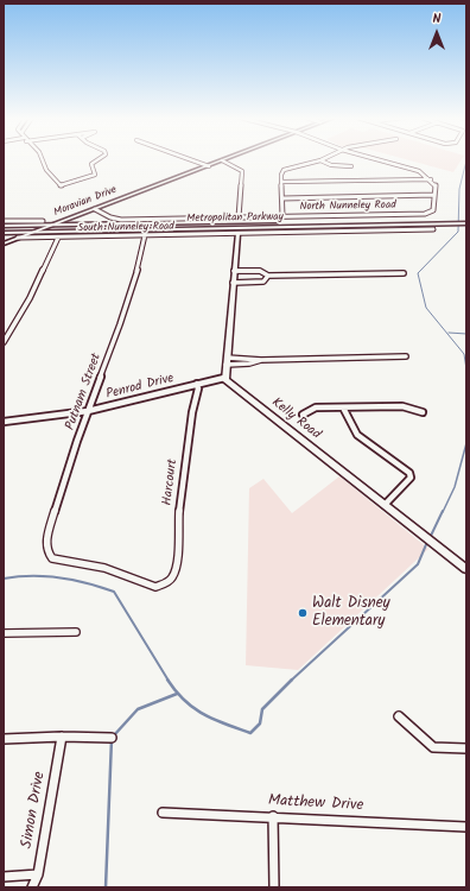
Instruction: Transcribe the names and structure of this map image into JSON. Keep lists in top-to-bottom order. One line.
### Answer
{"streets":{"main road":["Metropolitan Parkway"],"street":["Moravian Drive","North Nunneley Road","South Nunneley Road","Penrod Drive","Putnam Street","Kelly Road","Harcourt","Matthew Drive","Simon Drive"]},"crossings":[["Moravian Drive","North Nunneley Road"],["Moravian Drive","Metropolitan Parkway"],["Moravian Drive","South Nunneley Road"],["South Nunneley Road","Putnam Street"],["Penrod Drive","Putnam Street"],["Penrod Drive","Kelly Road"],["Penrod Drive","Harcourt"],["Putnam Street","Harcourt"]],"places":["Walt Disney Elementary"],"north":"top"}
